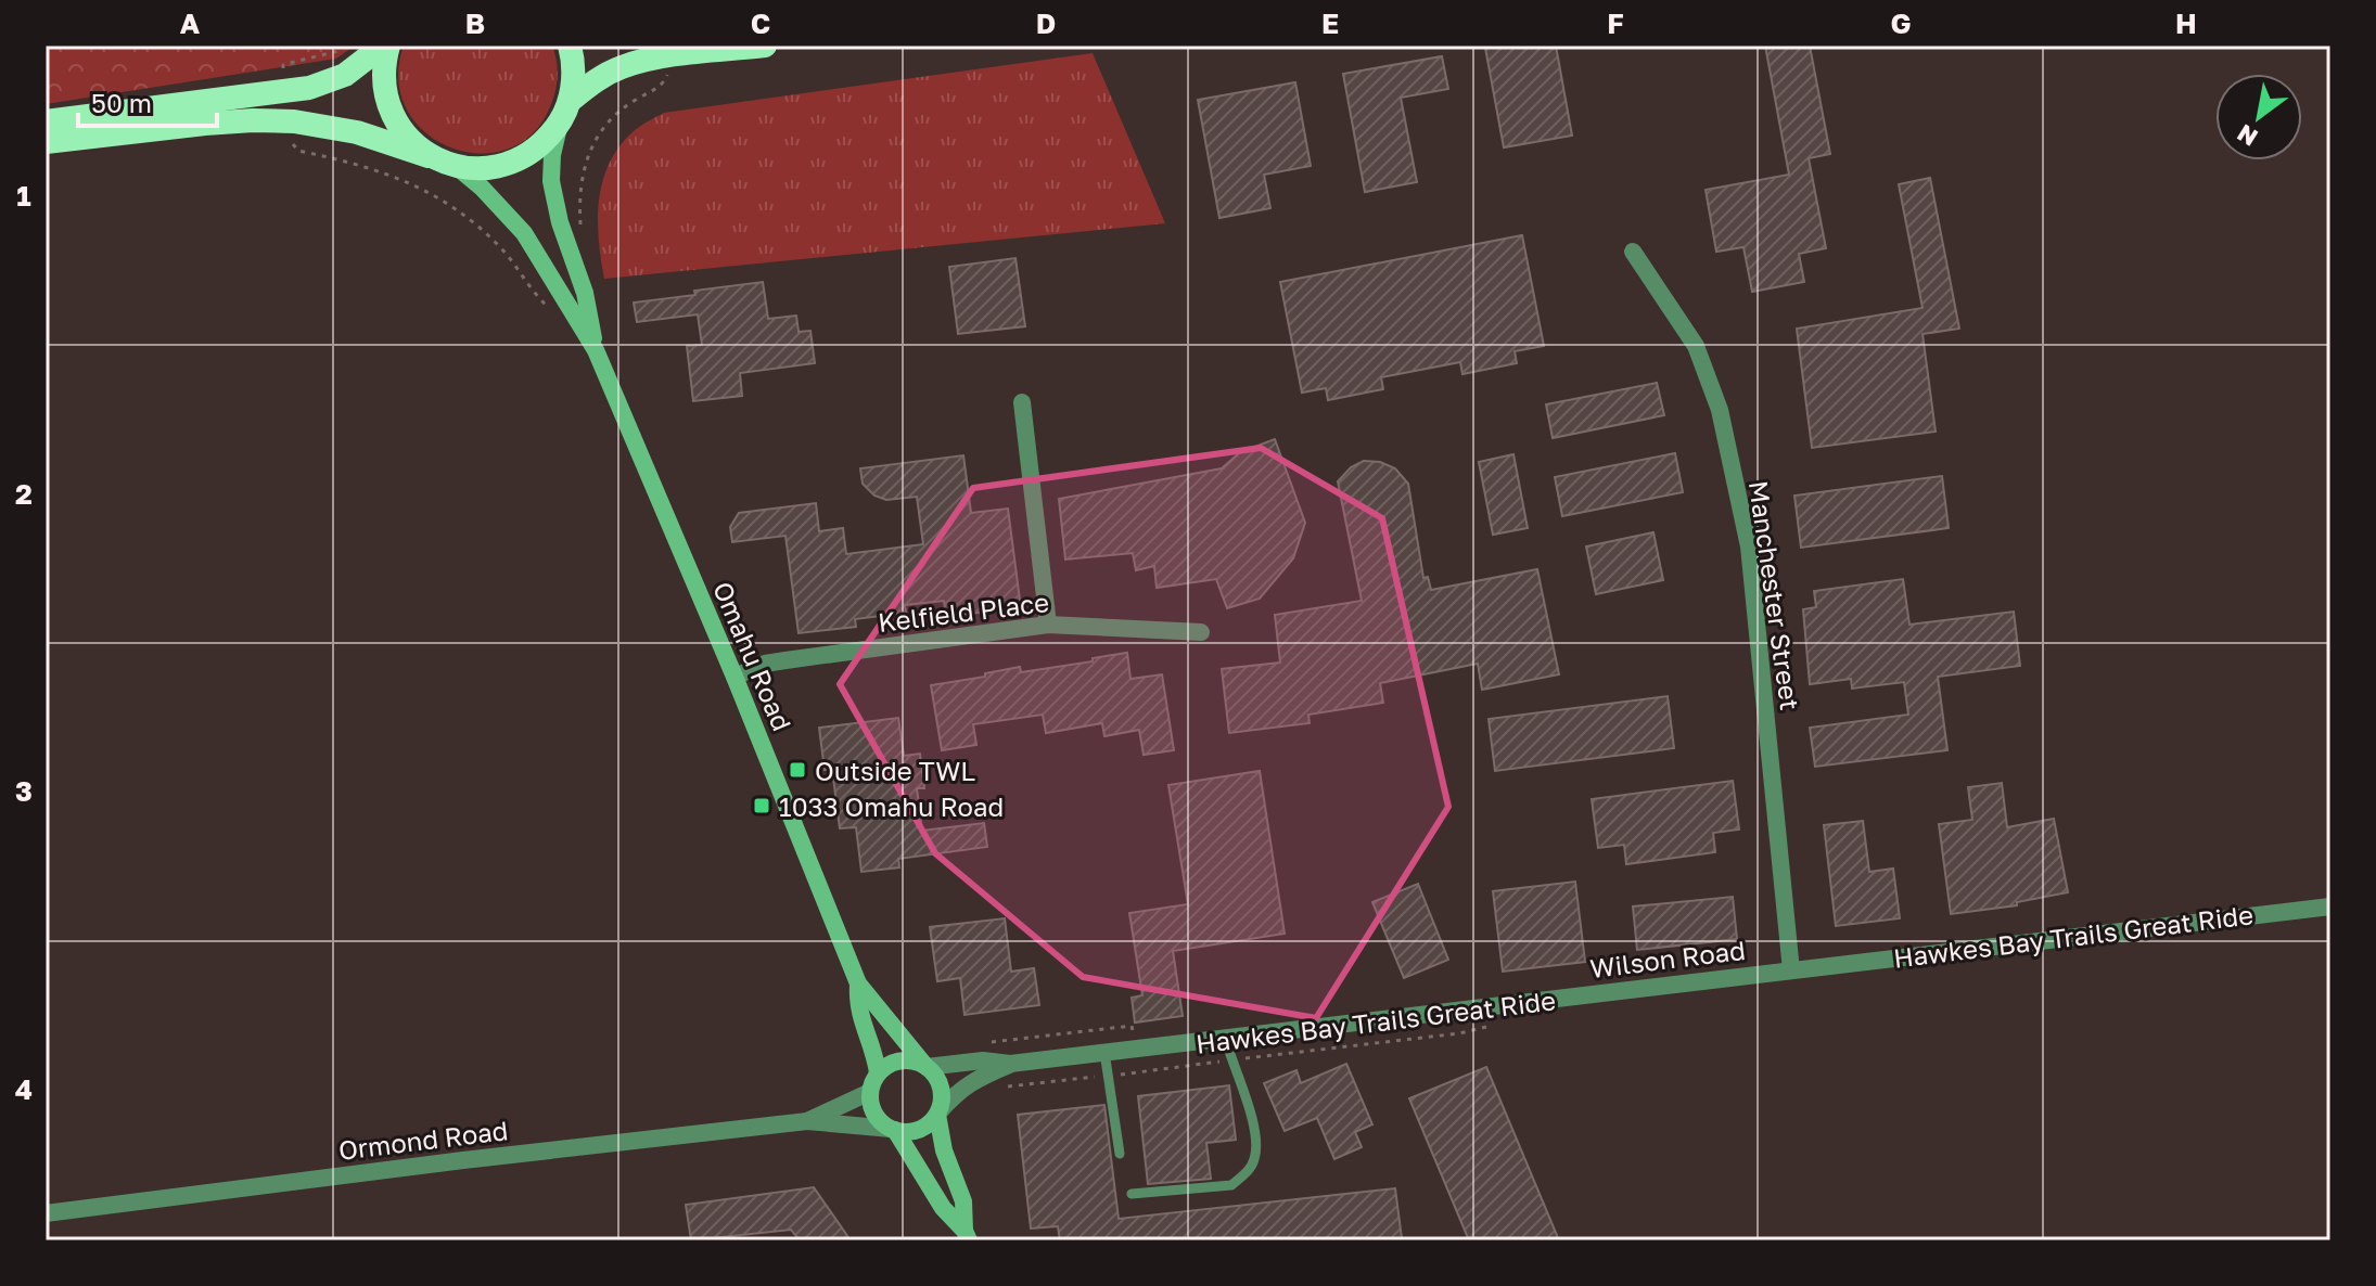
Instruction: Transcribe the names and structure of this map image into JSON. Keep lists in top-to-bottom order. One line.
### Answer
{"streets":{"main road":["Omahu Road"],"street":["Manchester Street","Kelfield Place","Wilson Road","Ormond Road"],"path":["Hawkes Bay Trails Great Ride"]},"crossings":[["Manchester Street","Wilson Road"],["Kelfield Place","Omahu Road"],["Omahu Road","Wilson Road"],["Omahu Road","Ormond Road"],["Wilson Road","Ormond Road"]],"places":{"transit":["Outside TWL","1033 Omahu Road"]},"scale_bar":"50 m","north":"bottom left","grid":{"columns":["A","B","C","D","E","F","G","H"],"rows":["1","2","3","4"]}}
